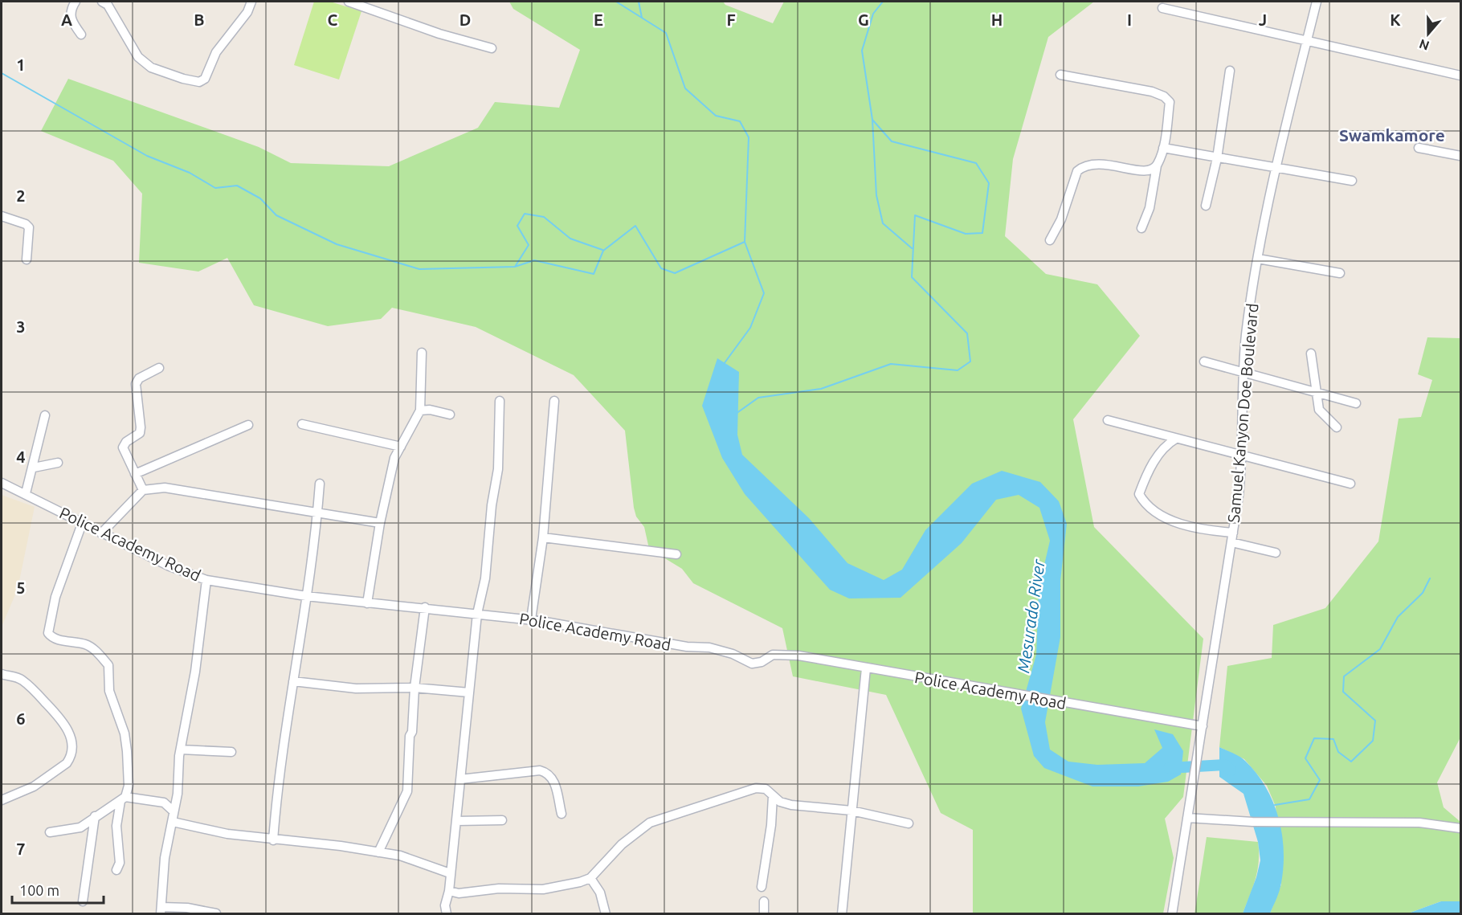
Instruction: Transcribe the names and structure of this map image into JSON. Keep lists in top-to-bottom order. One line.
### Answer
{"streets":{"street":["Samuel Kanyon Doe Boulevard","Police Academy Road"]},"crossings":[["Samuel Kanyon Doe Boulevard","Police Academy Road"]],"districts":["Swamkamore"],"water":["Mesurado River"],"scale_bar":"100 m","north":"bottom","grid":{"columns":["A","B","C","D","E","F","G","H","I","J","K"],"rows":["1","2","3","4","5","6","7"]}}
